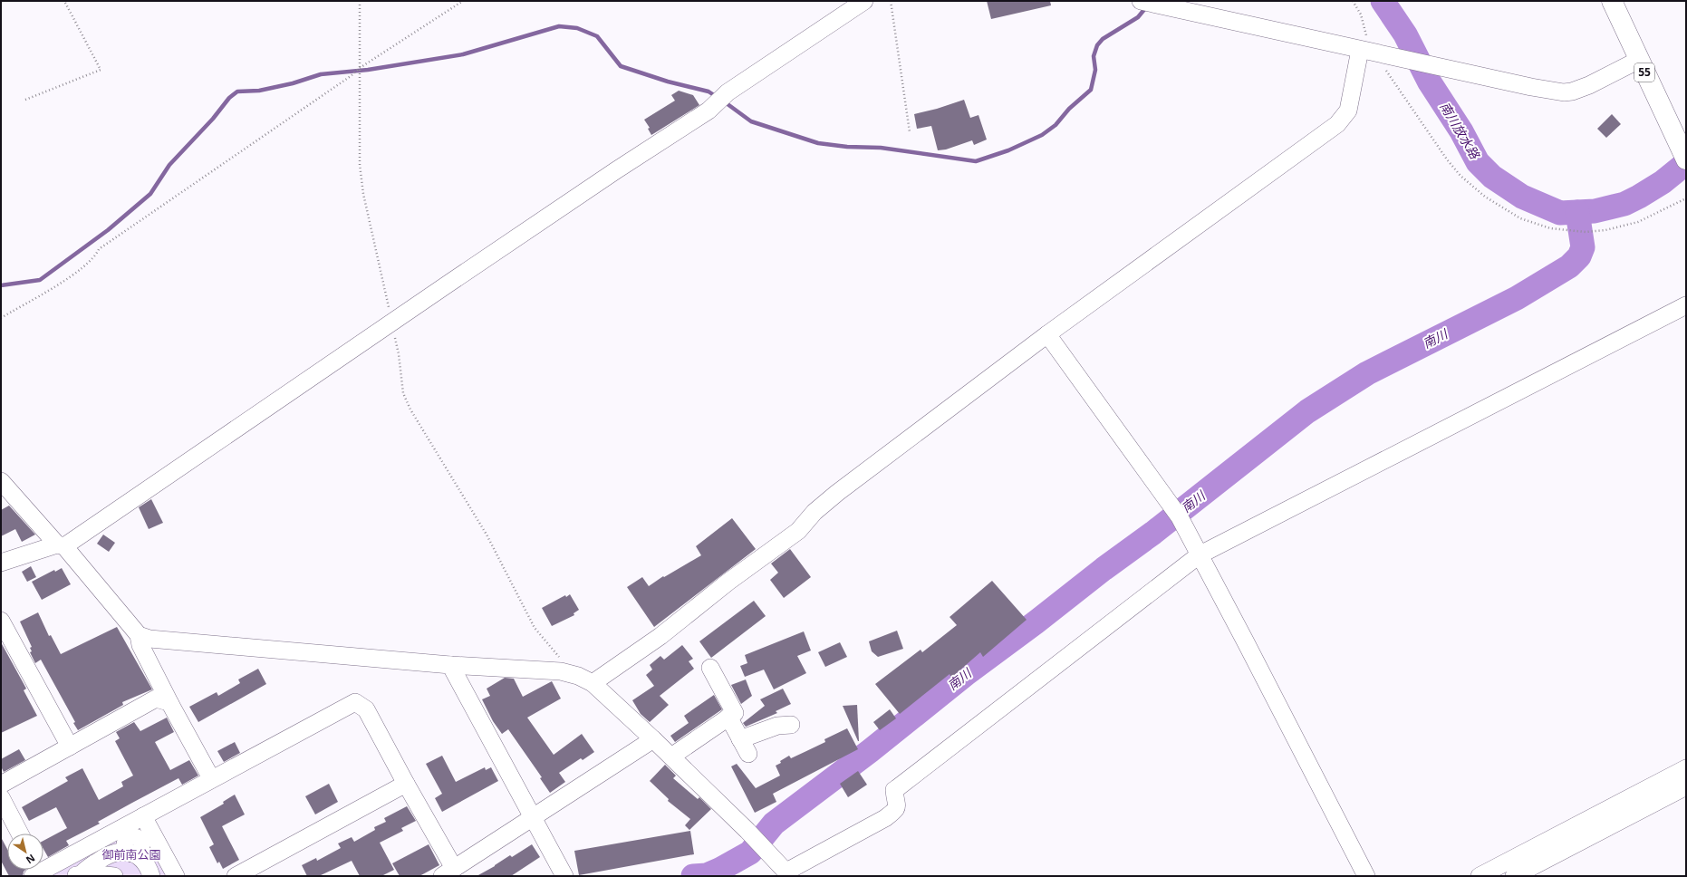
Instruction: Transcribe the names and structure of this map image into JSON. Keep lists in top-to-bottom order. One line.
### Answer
{"streets":{"main road":["55"]},"water":["南川放水路","南川"],"parks":["御前南公園"],"north":"bottom right"}
